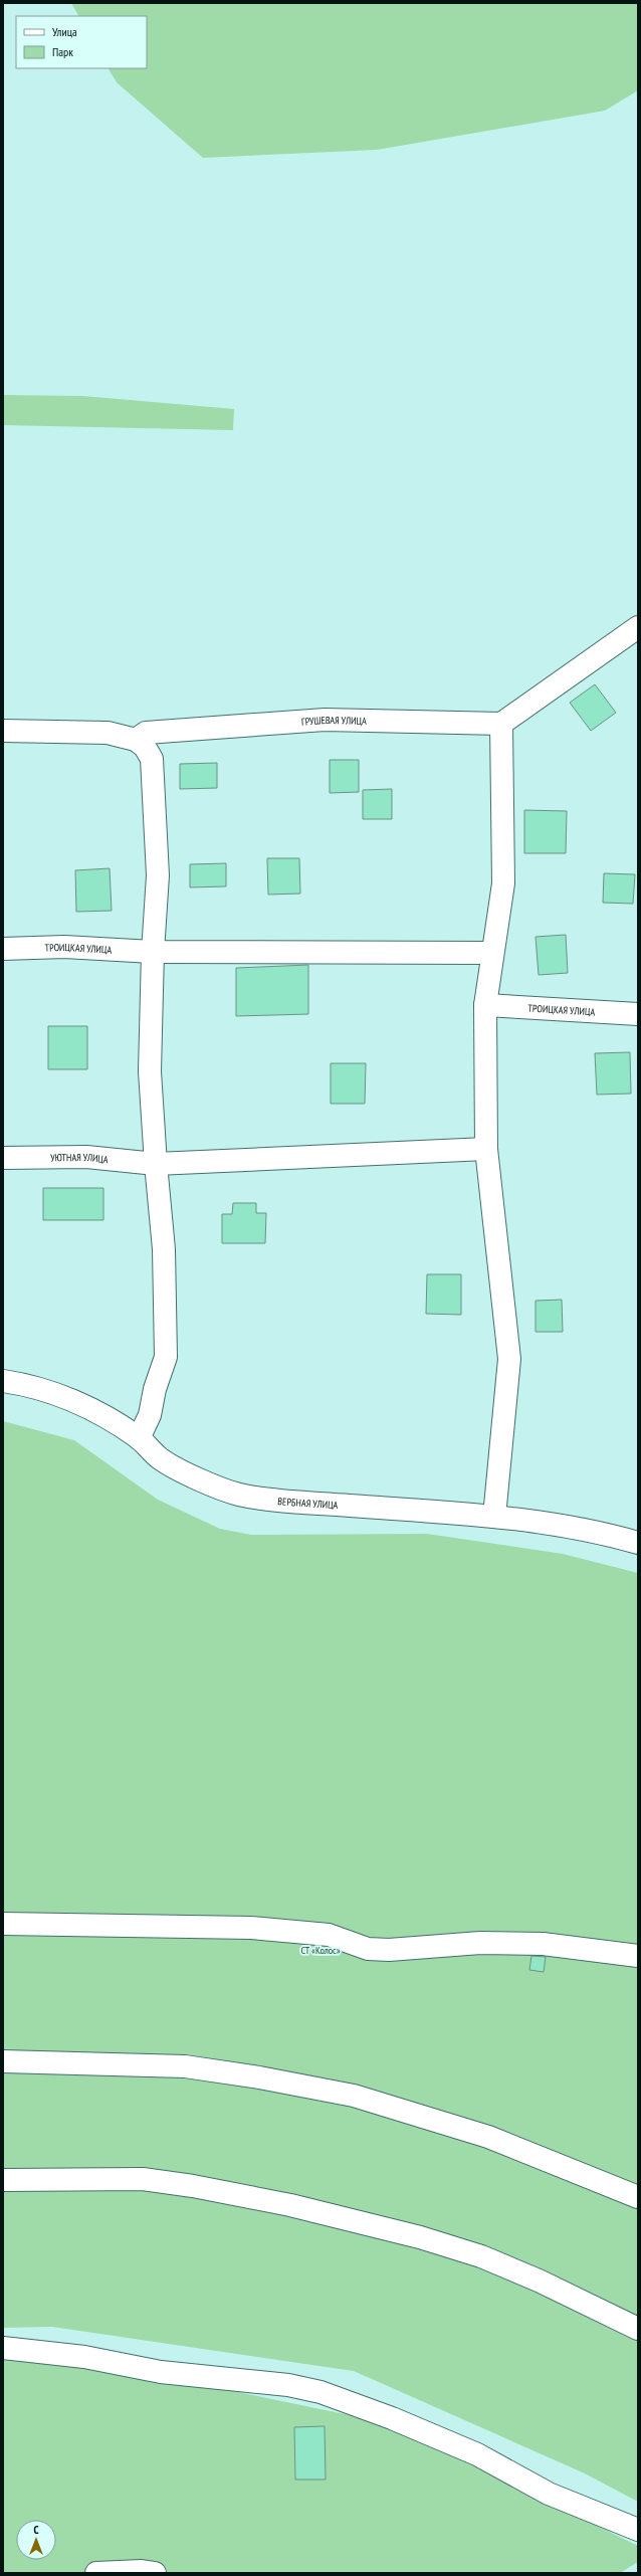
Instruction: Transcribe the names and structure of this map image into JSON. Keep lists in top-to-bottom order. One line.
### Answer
{"streets":{"street":["ГРУШЕВАЯ УЛИЦА","ТРОИЦКАЯ УЛИЦА","УЮТНАЯ УЛИЦА","ВЕРБНАЯ УЛИЦА"]},"parks":["СТ «Колос»"],"legend":["Улица","Парк"],"north":"top"}
